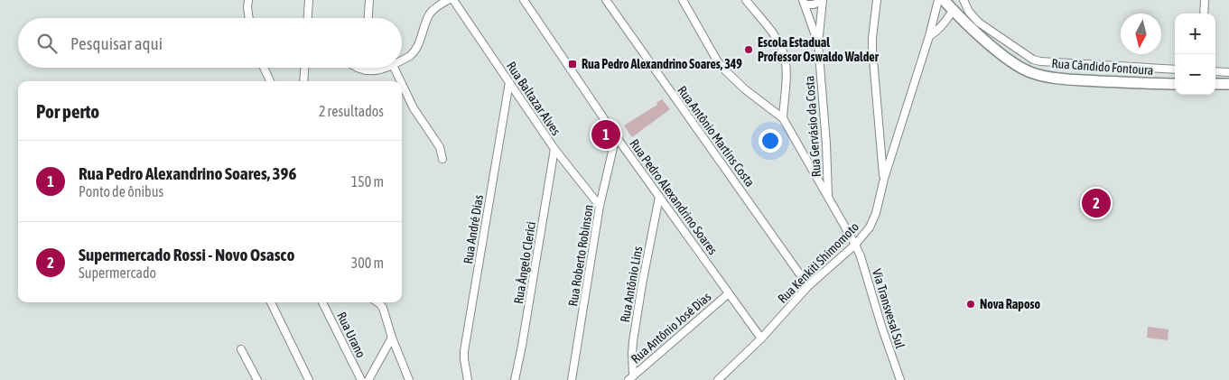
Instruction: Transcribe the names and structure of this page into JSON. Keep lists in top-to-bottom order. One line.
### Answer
{"streets":{"main road":["Rua Cândido Fontoura"],"street":["Rua Baltazar Alves","Rua Gervásio da Costa","Rua Antônio Martins Costa","Rua Pedro Alexandrino Soares","Rua André Dias","Rua Roberto Robinson","Rua Ângelo Clerici","Rua Kenkiti Shimomoto","Rua Antônio Lins","Via Transvesal Sul","Rua Antônio José Dias","Rua Urano"]},"crossings":[["Rua Cândido Fontoura","Rua Kenkiti Shimomoto"],["Rua Baltazar Alves","Rua André Dias"],["Rua Baltazar Alves","Rua Roberto Robinson"],["Rua Baltazar Alves","Rua Ângelo Clerici"],["Rua Gervásio da Costa","Via Transvesal Sul"],["Rua Antônio Martins Costa","Rua Kenkiti Shimomoto"],["Rua Pedro Alexandrino Soares","Rua Roberto Robinson"],["Rua Pedro Alexandrino Soares","Rua Kenkiti Shimomoto"],["Rua Pedro Alexandrino Soares","Rua Antônio Lins"],["Rua Pedro Alexandrino Soares","Rua Antônio José Dias"],["Rua Kenkiti Shimomoto","Via Transvesal Sul"],["Rua Antônio Lins","Rua Antônio José Dias"]],"places":{"other":["Escola Estadual Professor Oswaldo Walder","Nova Raposo"],"transit":["Rua Pedro Alexandrino Soares, 349"]},"north":"bottom","page":{"map_buttons":["+","−"],"search":"Pesquisar aqui","heading":["Por perto","2 resultados"],"pins":["1","2"],"list":[{"mark":"1","name":"Rua Pedro Alexandrino Soares, 396","note":"Ponto de ônibus","value":"150 m"},{"mark":"2","name":"Supermercado Rossi - Novo Osasco","note":"Supermercado","value":"300 m"}]}}
